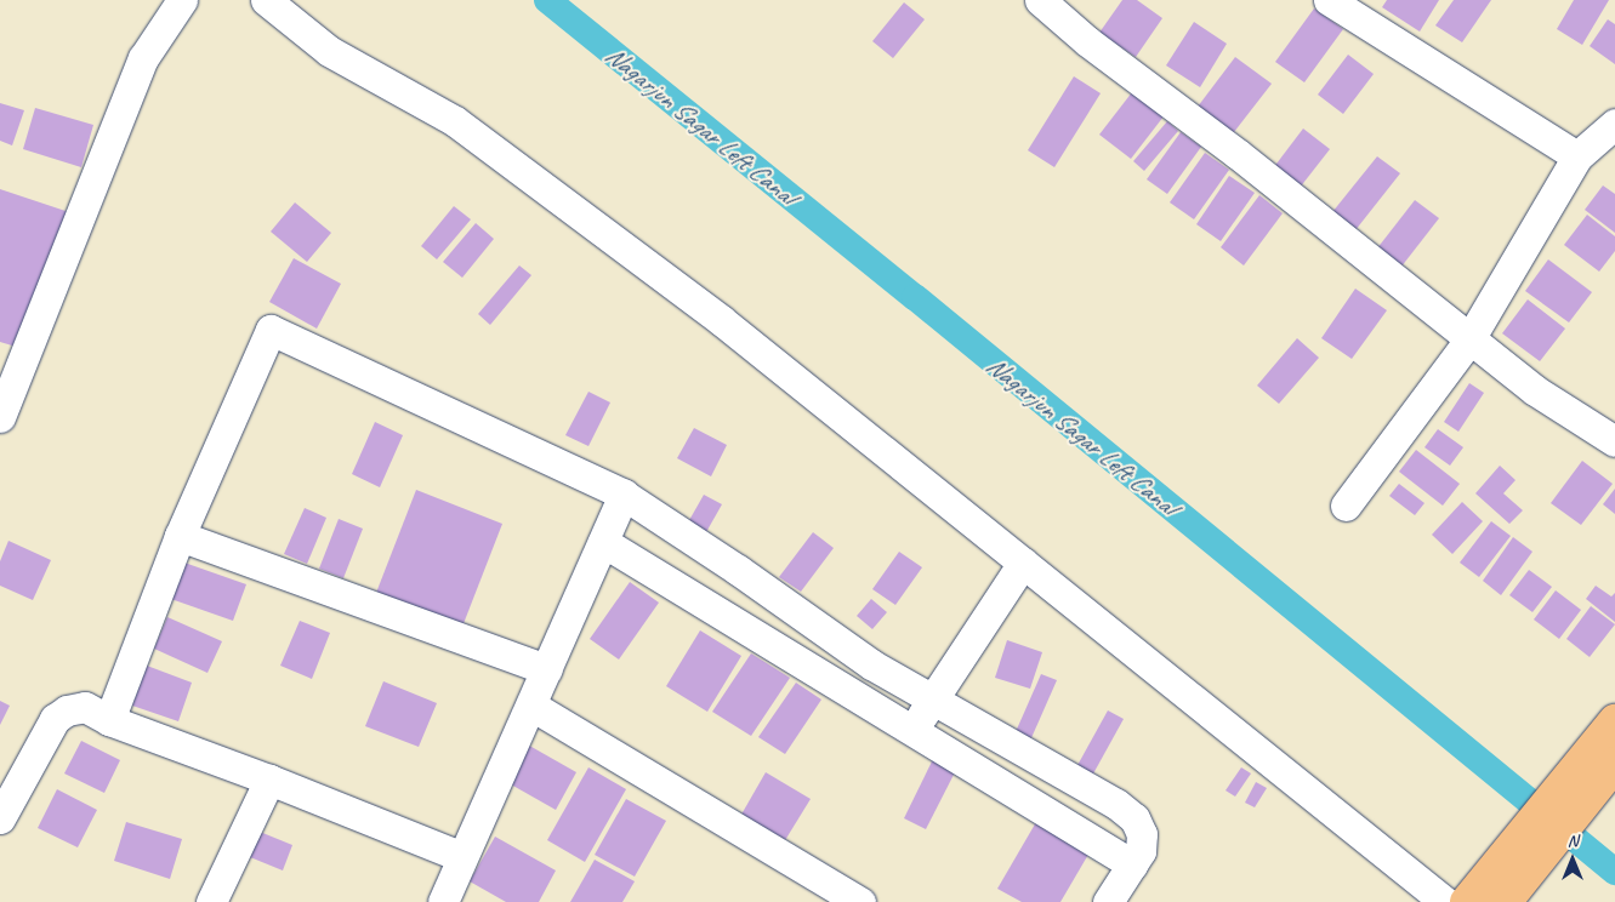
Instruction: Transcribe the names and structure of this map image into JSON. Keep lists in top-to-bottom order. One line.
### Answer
{"water":["Nagarjun Sagar Left Canal"],"north":"top"}
